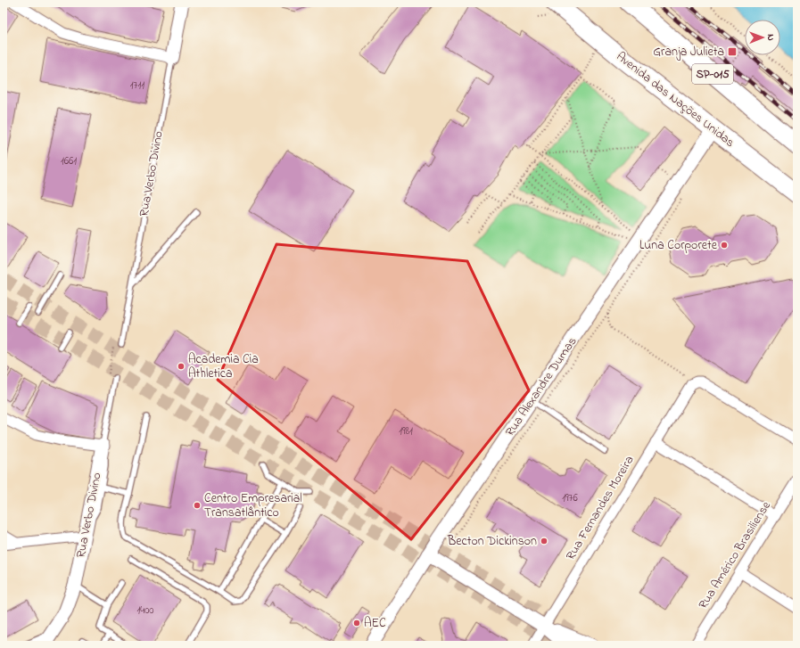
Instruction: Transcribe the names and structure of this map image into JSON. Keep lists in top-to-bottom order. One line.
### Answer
{"streets":{"highway":["SP-015","Avenida das Nações Unidas"],"street":["Rua Verbo Divino","Rua Alexandre Dumas","Rua Fernandes Moreira","Rua Américo Brasiliense"]},"crossings":[["Avenida das Nações Unidas","Rua Alexandre Dumas"]],"places":{"transit":["Granja Julieta"],"other":["Luna Corporete","Academia Cia Athletica","Centro Empresarial Transatlântico","Becton Dickinson","AEC"]},"house_numbers":["1711","1661","1981","1976","1400"],"north":"right"}
